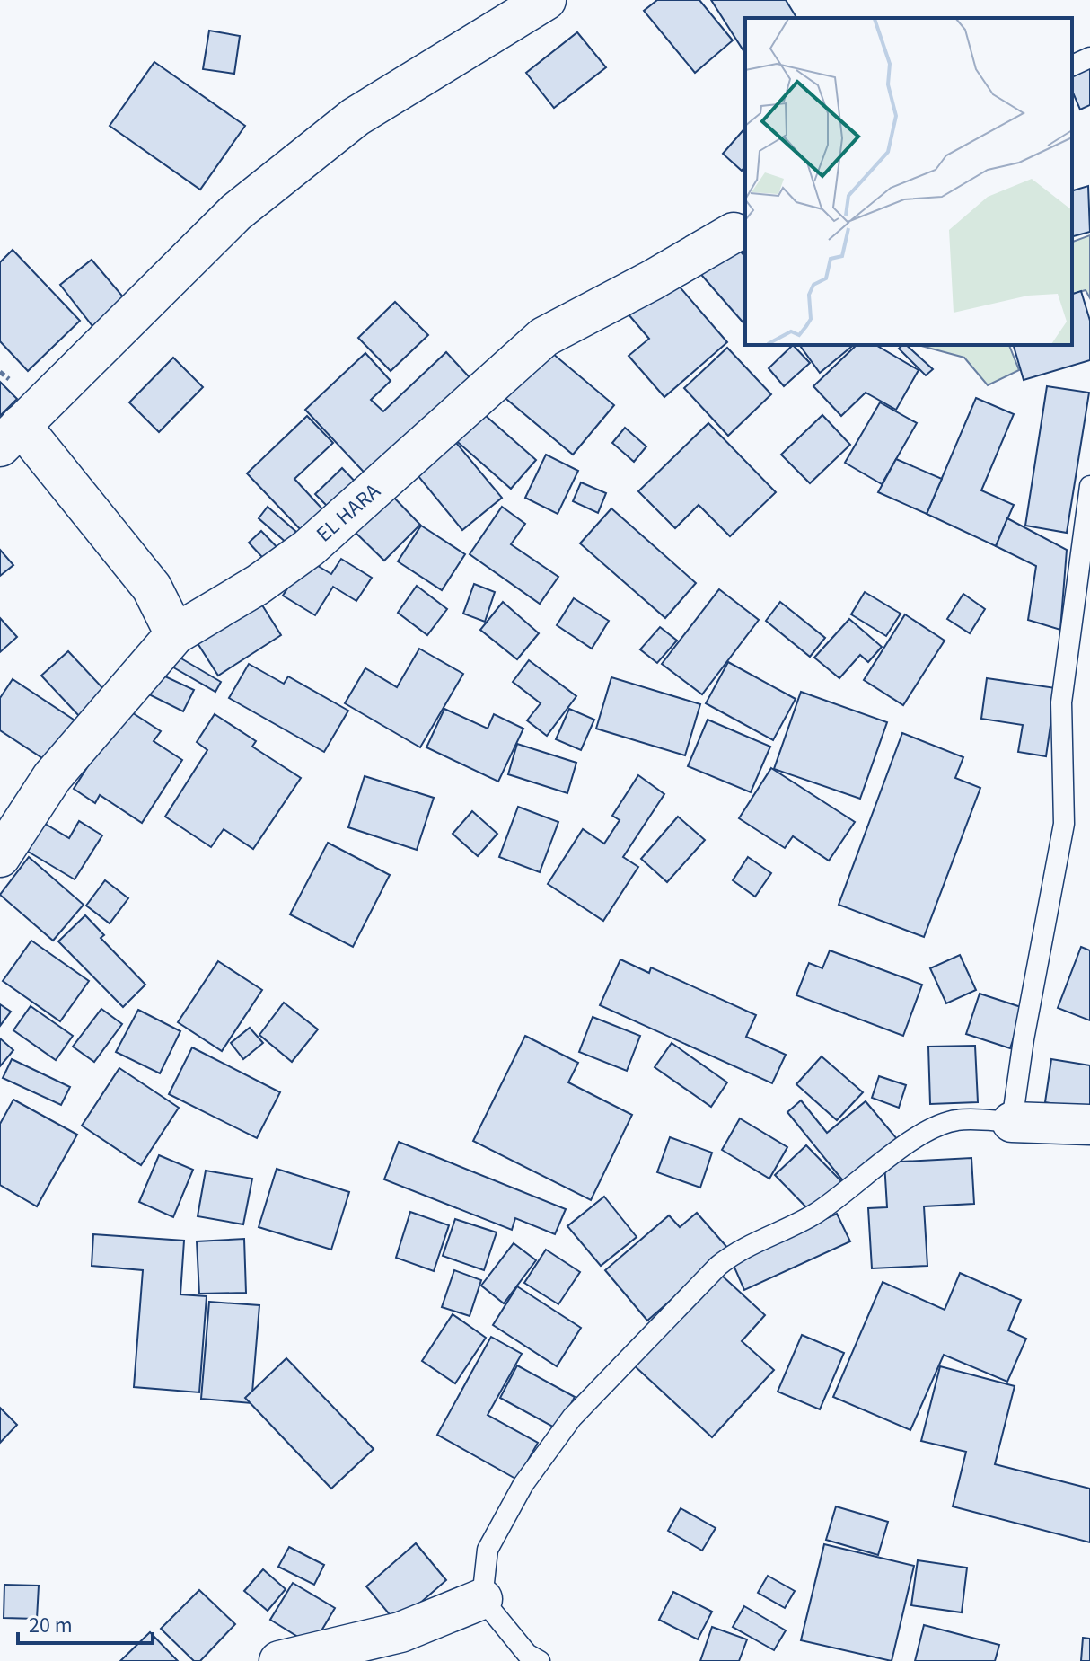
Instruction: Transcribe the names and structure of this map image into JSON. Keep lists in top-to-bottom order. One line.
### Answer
{"streets":{"street":["EL HARA"]},"scale_bar":"20 m"}
